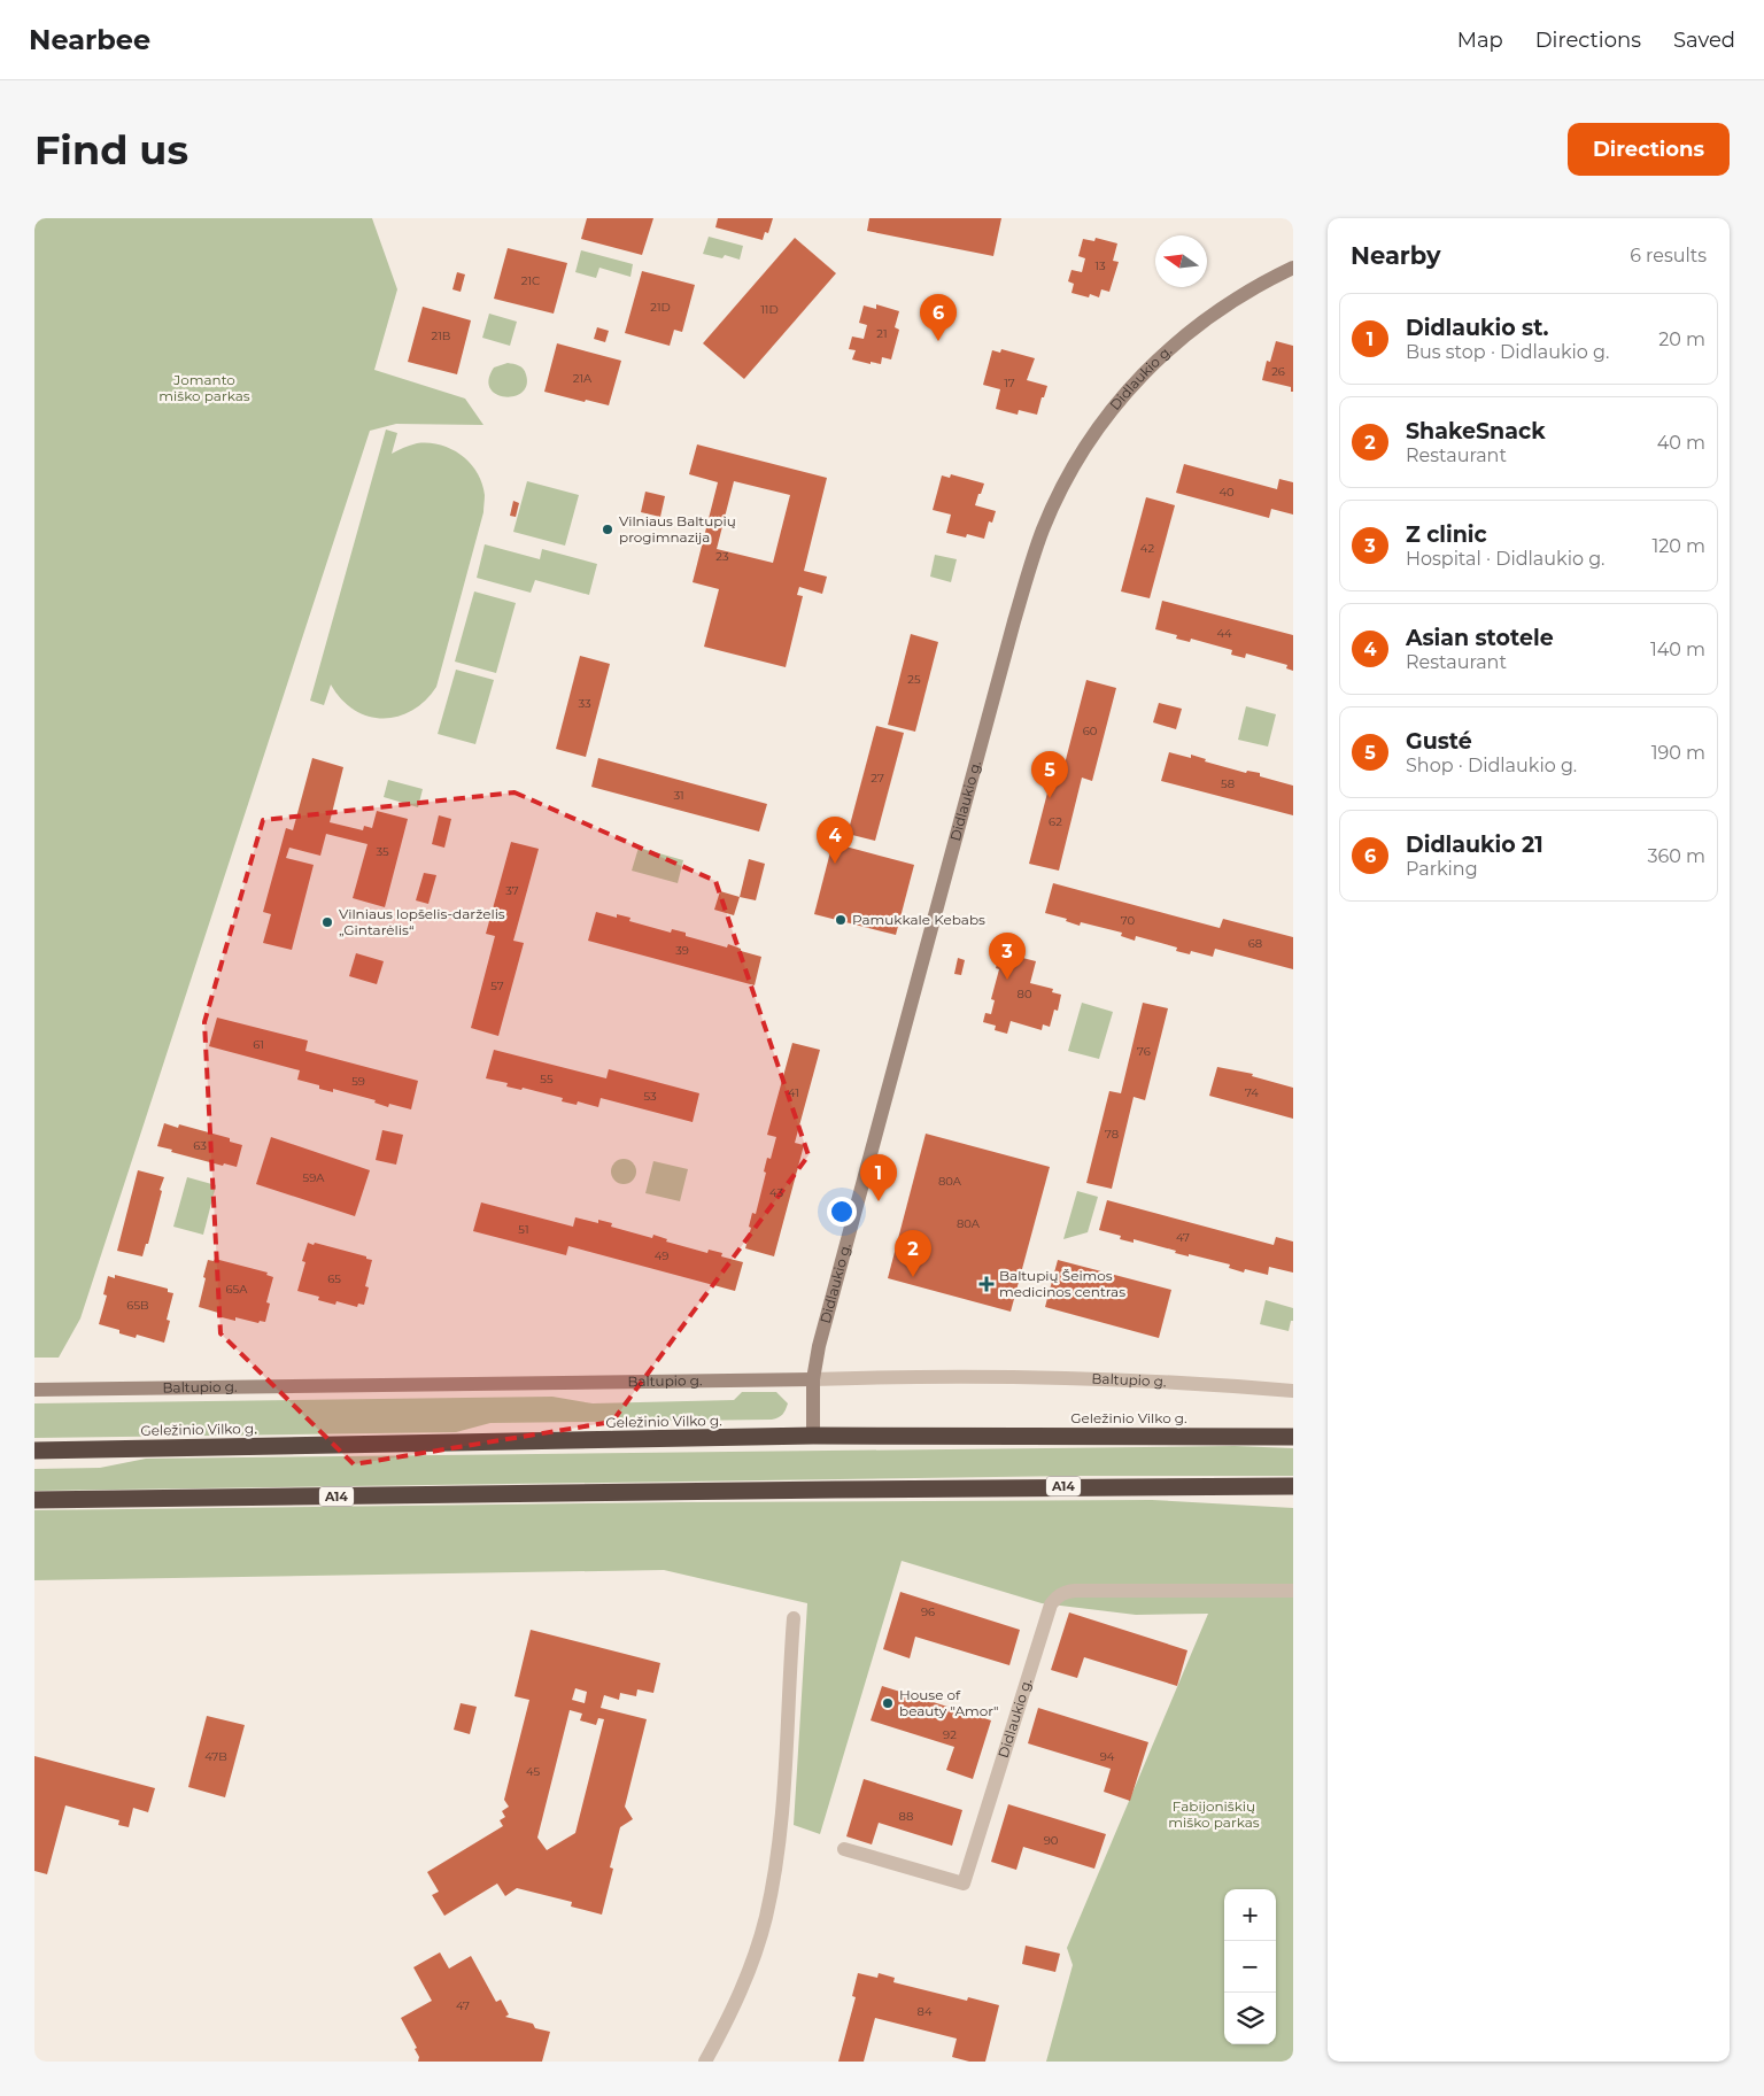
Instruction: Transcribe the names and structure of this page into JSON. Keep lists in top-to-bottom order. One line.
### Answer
{"streets":{"highway":["Geležinio Vilko g.","A14"],"street":["Didlaukio g.","Baltupio g."]},"crossings":[["Didlaukio g.","Baltupio g."],["Didlaukio g.","Geležinio Vilko g."]],"parks":["Jomanto miško parkas","Fabijoniškių miško parkas"],"places":{"other":["Vilniaus Baltupių progimnazija","Pamukkale Kebabs","Vilniaus lopšelis-darželis „Gintarėlis“","House of beauty \"Amor\""],"health":["Baltupių Šeimos medicinos centras"]},"house_numbers":["13","21C","21D","11D","21","21B","26","21A","17","40","42","23","44","25","33","60","27","58","31","62","35","37","70","68","39","57","80","61","76","55","59","41","74","53","78","63","59A","80A","43","80A","51","47","49","65","65A","65B","96","92","47B","94","45","88","90","47","84"],"north":"left","page":{"header":"Nearbee","nav":["Map","Directions","Saved"],"buttons":"Directions","title":"Find us","heading":["Nearby","6 results"],"list":[{"mark":"1","name":"Didlaukio st.","note":"Bus stop · Didlaukio g.","value":"20 m"},{"mark":"2","name":"ShakeSnack","note":"Restaurant","value":"40 m"},{"mark":"3","name":"Z clinic","note":"Hospital · Didlaukio g.","value":"120 m"},{"mark":"4","name":"Asian stotele","note":"Restaurant","value":"140 m"},{"mark":"5","name":"Gusté","note":"Shop · Didlaukio g.","value":"190 m"},{"mark":"6","name":"Didlaukio 21","note":"Parking","value":"360 m"}],"pins":["6","5","4","3","1","2"],"map_buttons":["+","−"]}}
